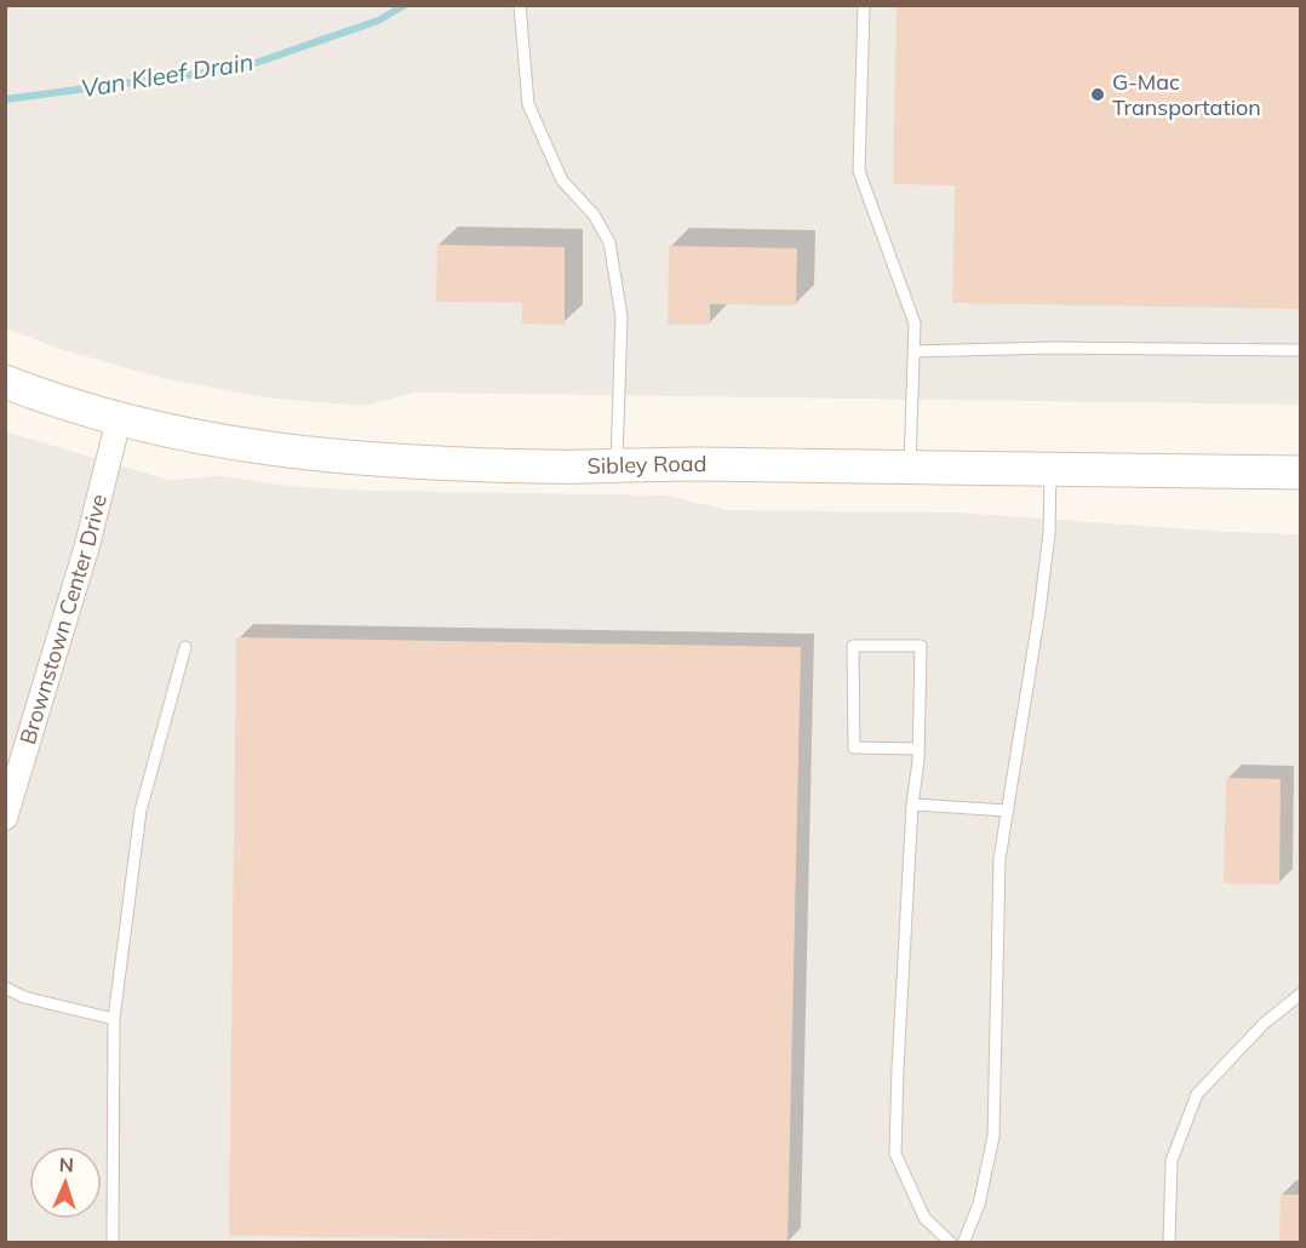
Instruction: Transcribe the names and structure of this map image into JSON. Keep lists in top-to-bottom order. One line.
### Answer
{"streets":{"main road":["Sibley Road"],"street":["Brownstown Center Drive"]},"crossings":[["Sibley Road","Brownstown Center Drive"]],"water":["Van Kleef Drain"],"places":["G-Mac Transportation"],"north":"top"}
